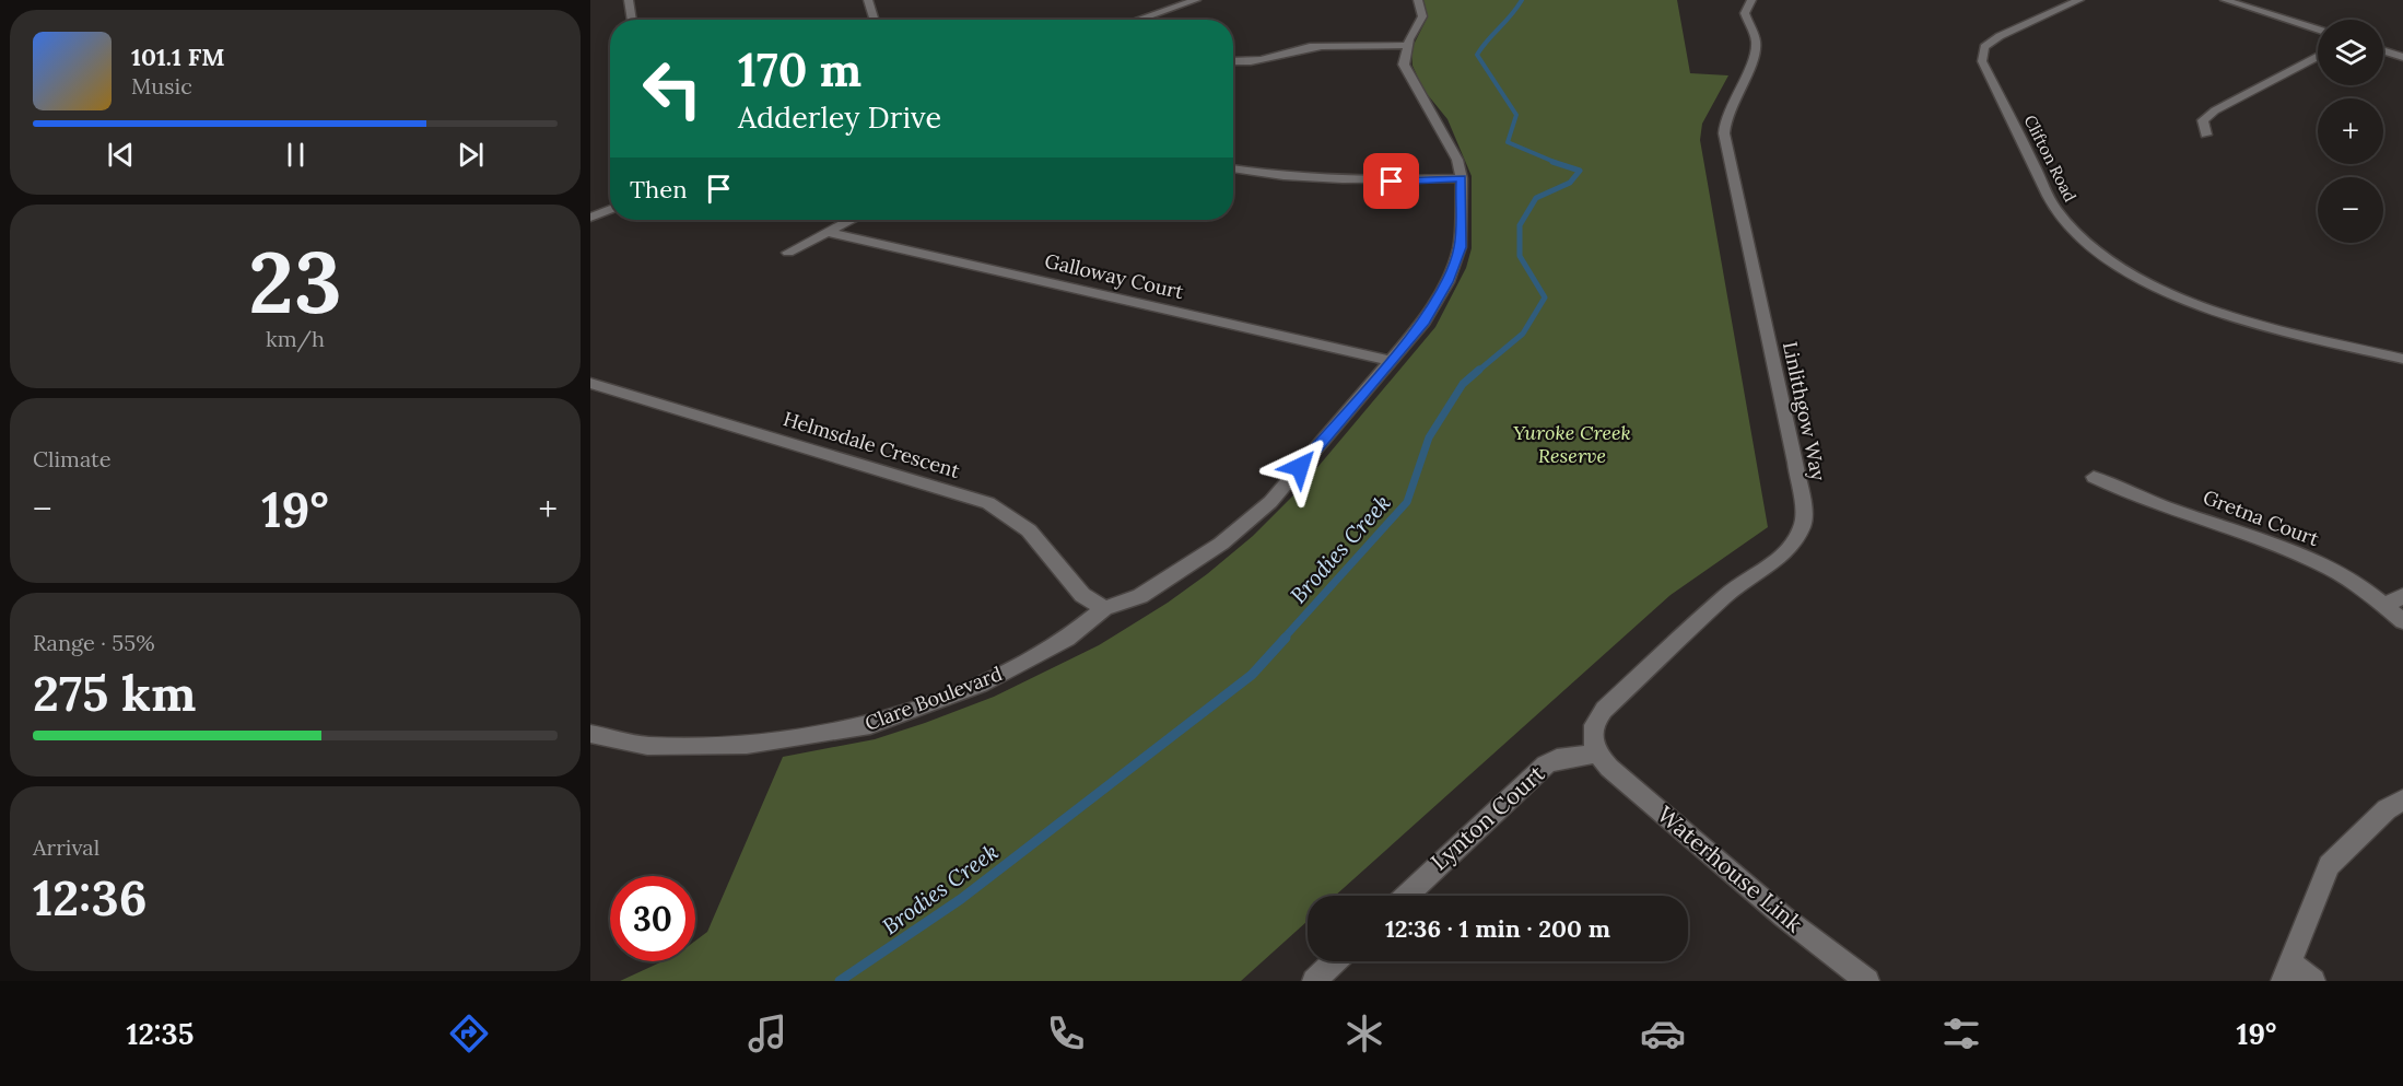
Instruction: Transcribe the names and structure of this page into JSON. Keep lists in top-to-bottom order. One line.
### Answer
{"streets":{"street":["Clifton Road","Galloway Court","Linlithgow Way","Helmsdale Crescent","Gretna Court","Clare Boulevard","Lynton Court","Waterhouse Link"]},"crossings":[["Galloway Court","Clare Boulevard"],["Linlithgow Way","Lynton Court"],["Linlithgow Way","Waterhouse Link"],["Helmsdale Crescent","Clare Boulevard"],["Lynton Court","Waterhouse Link"]],"water":["Brodies Creek"],"parks":["Yuroke Creek Reserve"],"page":{"map_buttons":["+","−"],"turn":["170 m","Adderley Drive"],"song":["101.1 FM","Music"],"then":"Then","tile":[["23","km/h"],"Climate",["Range · 55%","275 km"],["Arrival","12:36"]],"heat":["−","19°","+"],"limit":"30","trip":"12:36 · 1 min · 200 m","tabs":["12:35","19°"]}}
